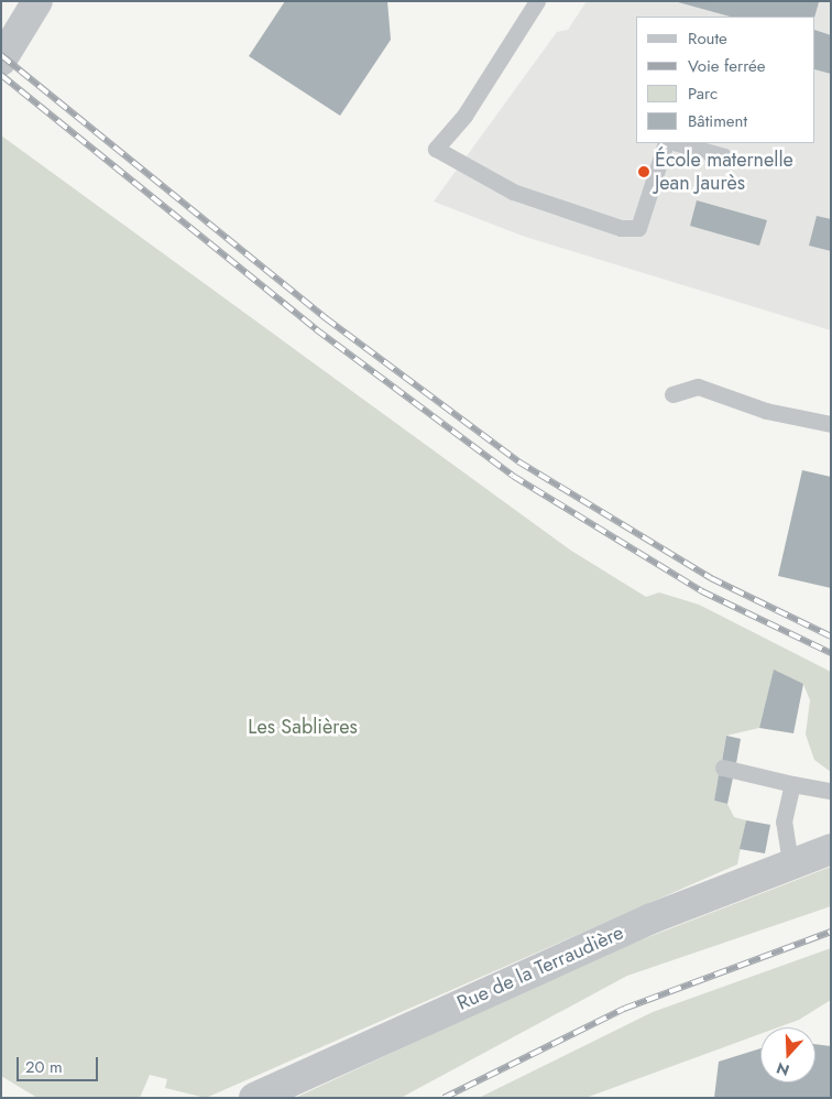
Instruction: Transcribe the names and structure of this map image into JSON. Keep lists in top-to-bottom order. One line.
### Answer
{"streets":{"street":["Rue de la Terraudière"]},"parks":["Les Sablières"],"places":["École maternelle Jean Jaurès"],"legend":["Route","Voie ferrée","Parc","Bâtiment"],"scale_bar":"20 m","north":"bottom"}
